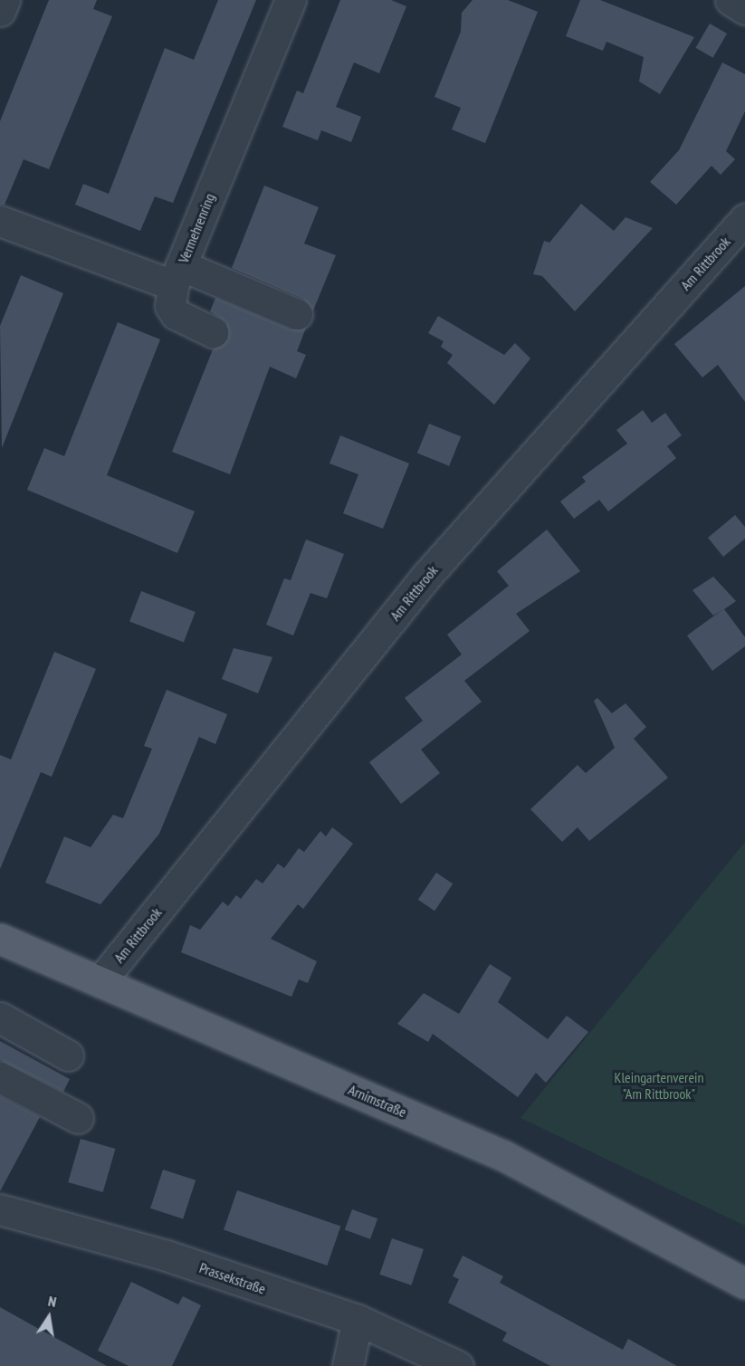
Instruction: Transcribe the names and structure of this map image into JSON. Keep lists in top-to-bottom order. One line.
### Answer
{"streets":{"main road":["Arnimstraße"],"street":["Vermehrenring","Am Rittbrook","Prassekstraße"]},"crossings":[["Am Rittbrook","Arnimstraße"]],"parks":["Kleingartenverein \"Am Rittbrook\""],"north":"top"}
